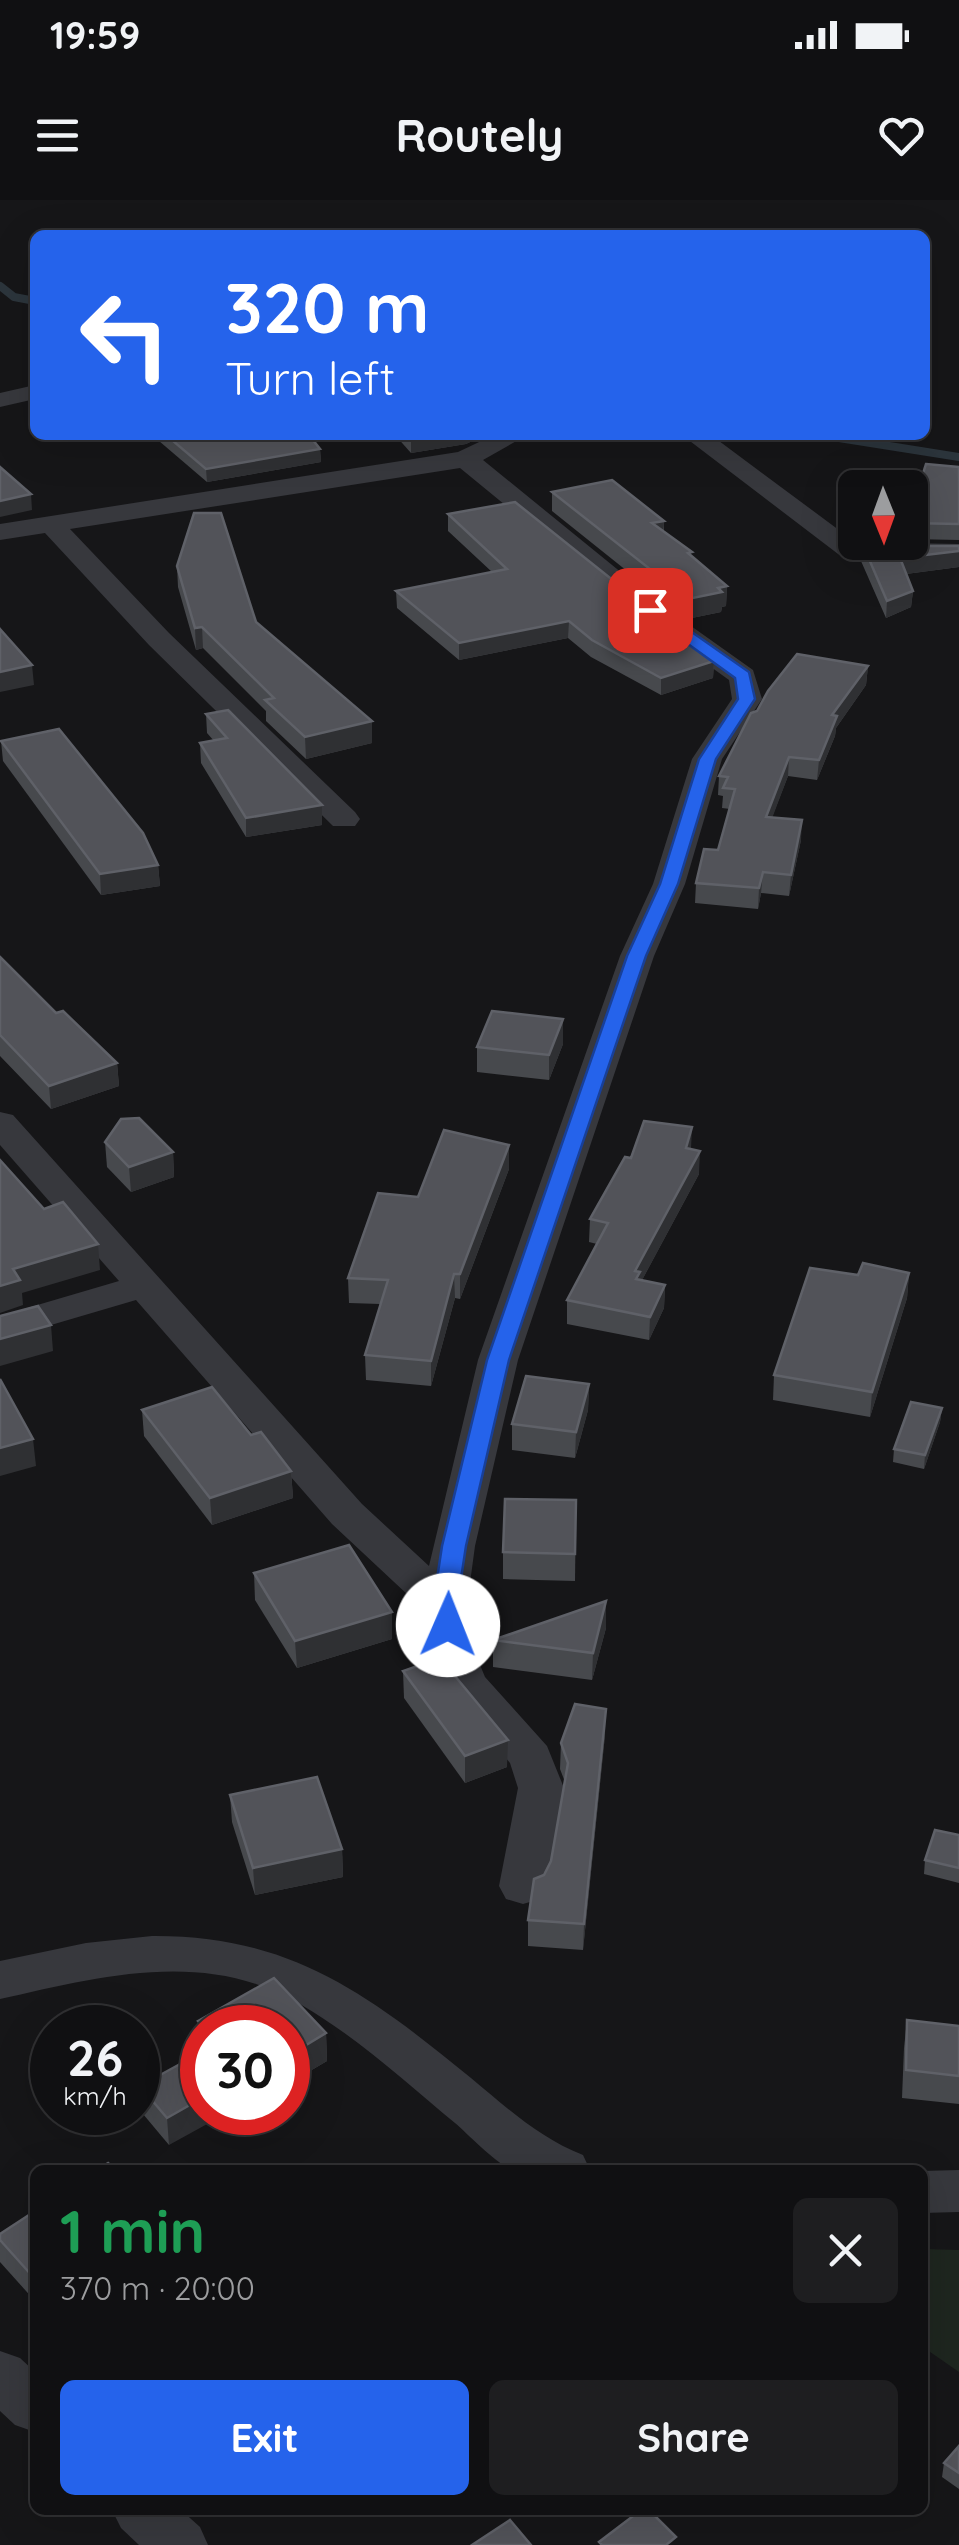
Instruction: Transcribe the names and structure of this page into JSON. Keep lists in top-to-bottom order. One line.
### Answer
{"north":"bottom","page":{"status":"19:59","header":"Routely","turn":["320 m","Turn left"],"speed":"26 km/h","limit":"30","heading":["1 min","370 m · 20:00"],"buttons":["Exit","Share"]}}
